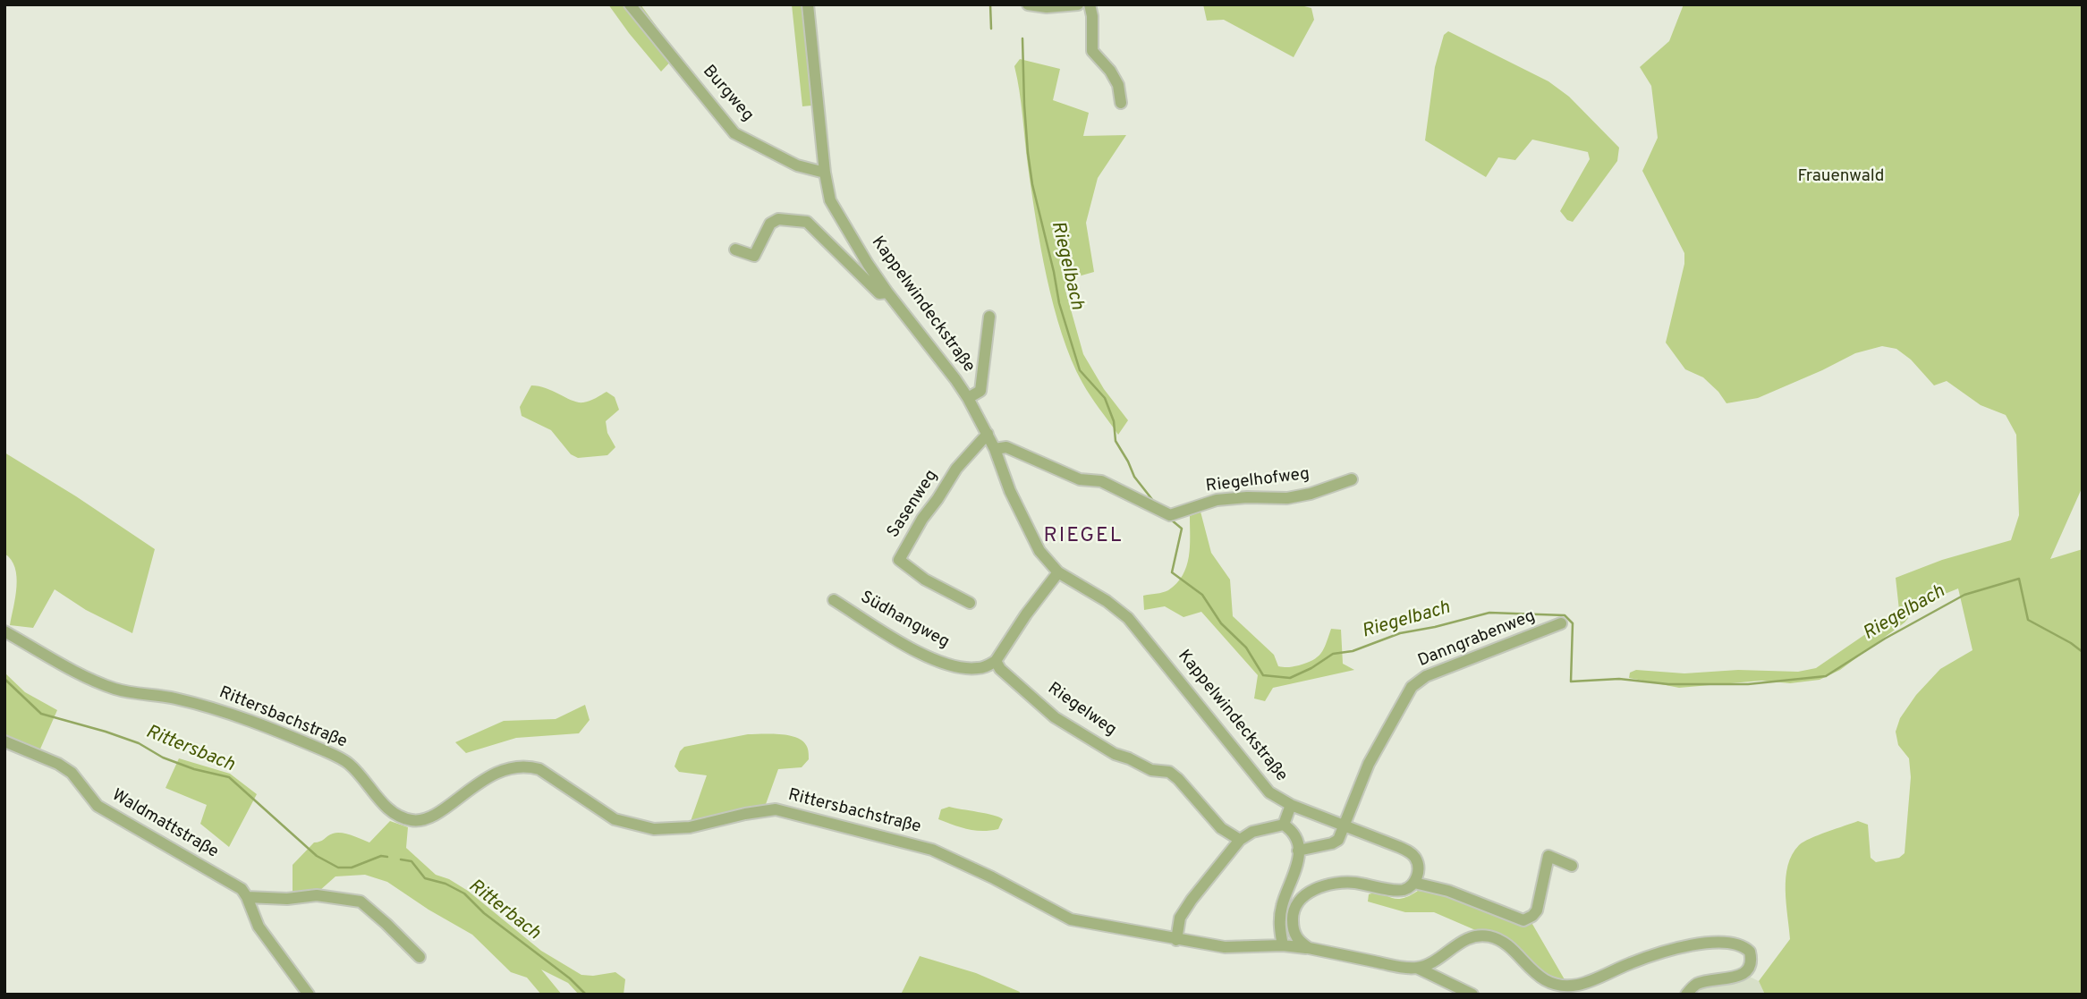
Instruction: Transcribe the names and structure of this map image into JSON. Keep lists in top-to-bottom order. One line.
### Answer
{"streets":{"street":["Burgweg","Kappelwindeckstraße","Riegelhofweg","Sasenweg","Südhangweg","Danngrabenweg","Riegelweg","Rittersbachstraße","Waldmattstraße"]},"crossings":[["Burgweg","Kappelwindeckstraße"],["Kappelwindeckstraße","Riegelhofweg"],["Kappelwindeckstraße","Sasenweg"],["Kappelwindeckstraße","Danngrabenweg"],["Südhangweg","Riegelweg"]],"districts":["RIEGEL"],"water":["Riegelbach","Rittersbach","Ritterbach"],"parks":["Frauenwald"]}
